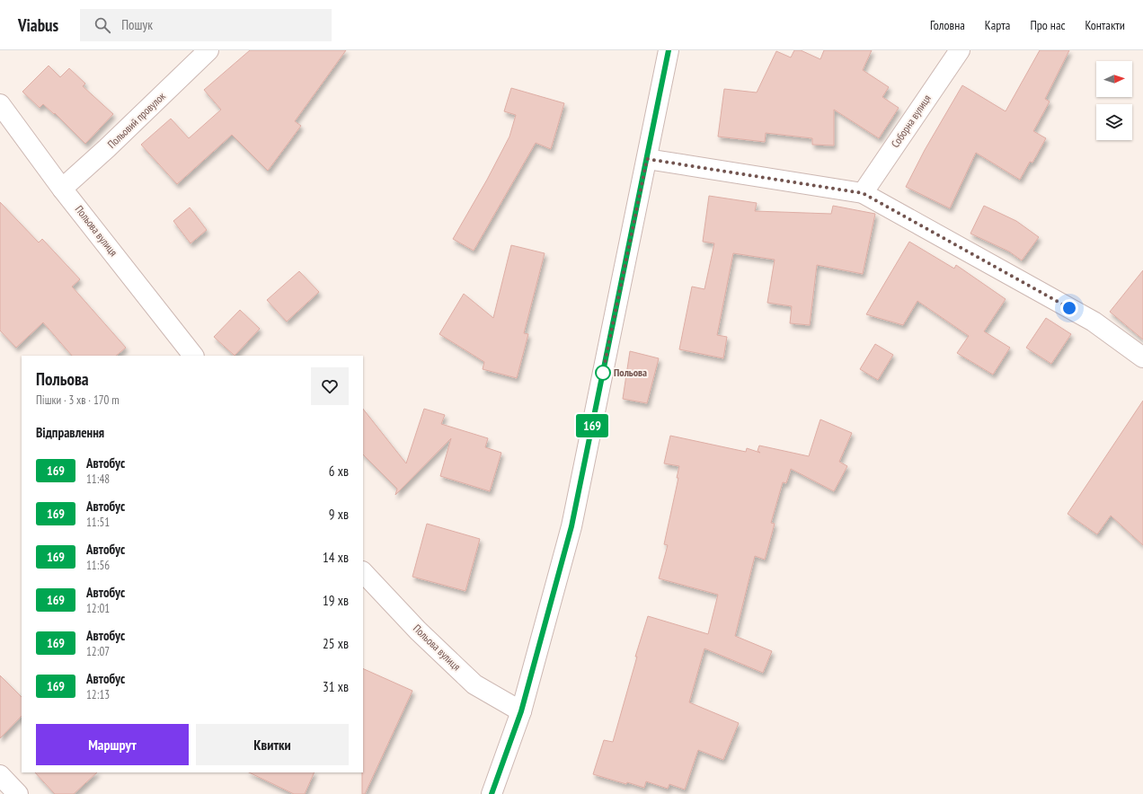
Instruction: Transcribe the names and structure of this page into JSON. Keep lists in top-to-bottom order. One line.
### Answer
{"streets":{"street":["Польовий провулок","Соборна вулиця","Польова вулиця"]},"crossings":[["Польовий провулок","Польова вулиця"]],"places":["Польова"],"lines":["bus line 169"],"north":"right","page":{"header":"Viabus","search":"Пошук","nav":["Головна","Карта","Про нас","Контакти"],"on_map":"169","heading":[["Польова","Пішки · 3 хв · 170 m"],"Відправлення"],"list":[{"mark":"169","name":"Автобус","note":"11:48","value":"6 хв"},{"mark":"169","name":"Автобус","note":"11:51","value":"9 хв"},{"mark":"169","name":"Автобус","note":"11:56","value":"14 хв"},{"mark":"169","name":"Автобус","note":"12:01","value":"19 хв"},{"mark":"169","name":"Автобус","note":"12:07","value":"25 хв"},{"mark":"169","name":"Автобус","note":"12:13","value":"31 хв"}],"buttons":["Маршрут","Квитки"]}}
